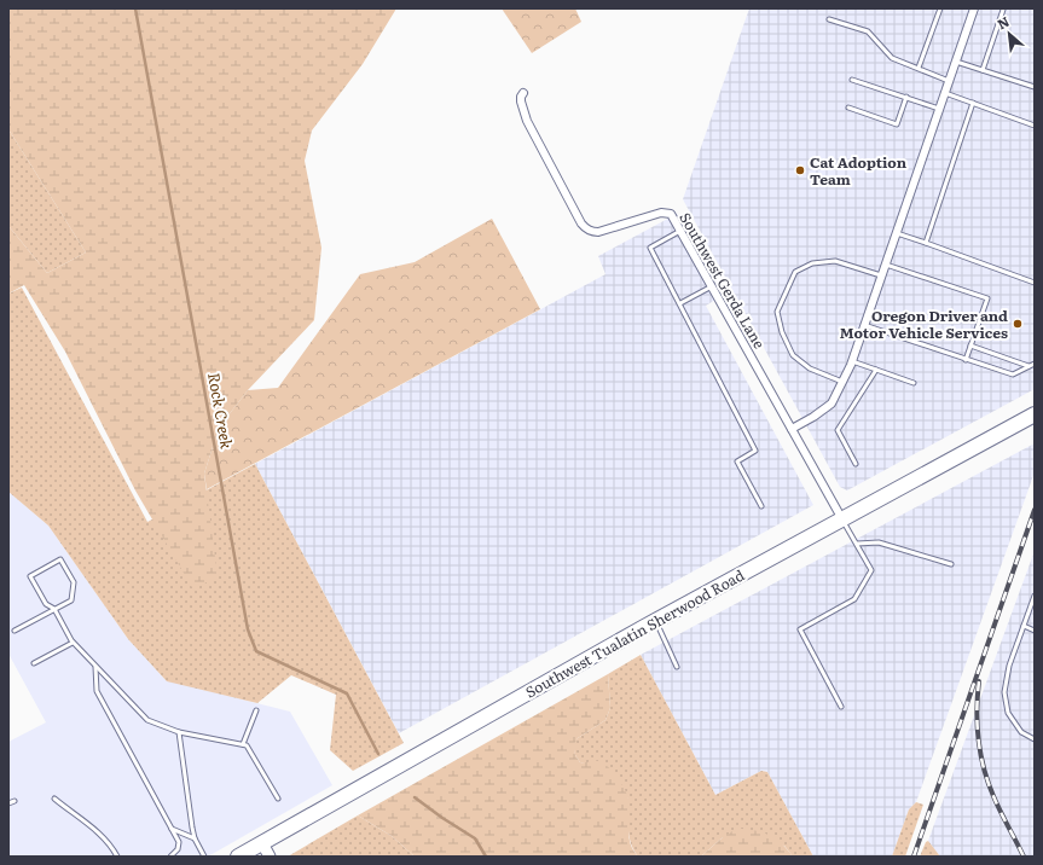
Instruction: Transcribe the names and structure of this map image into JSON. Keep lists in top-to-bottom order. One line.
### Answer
{"streets":{"highway":["Southwest Tualatin Sherwood Road"],"street":["Southwest Gerda Lane"]},"crossings":[["Southwest Gerda Lane","Southwest Tualatin Sherwood Road"]],"water":["Rock Creek"],"places":["Cat Adoption Team","Oregon Driver and Motor Vehicle Services"],"north":"top left"}
